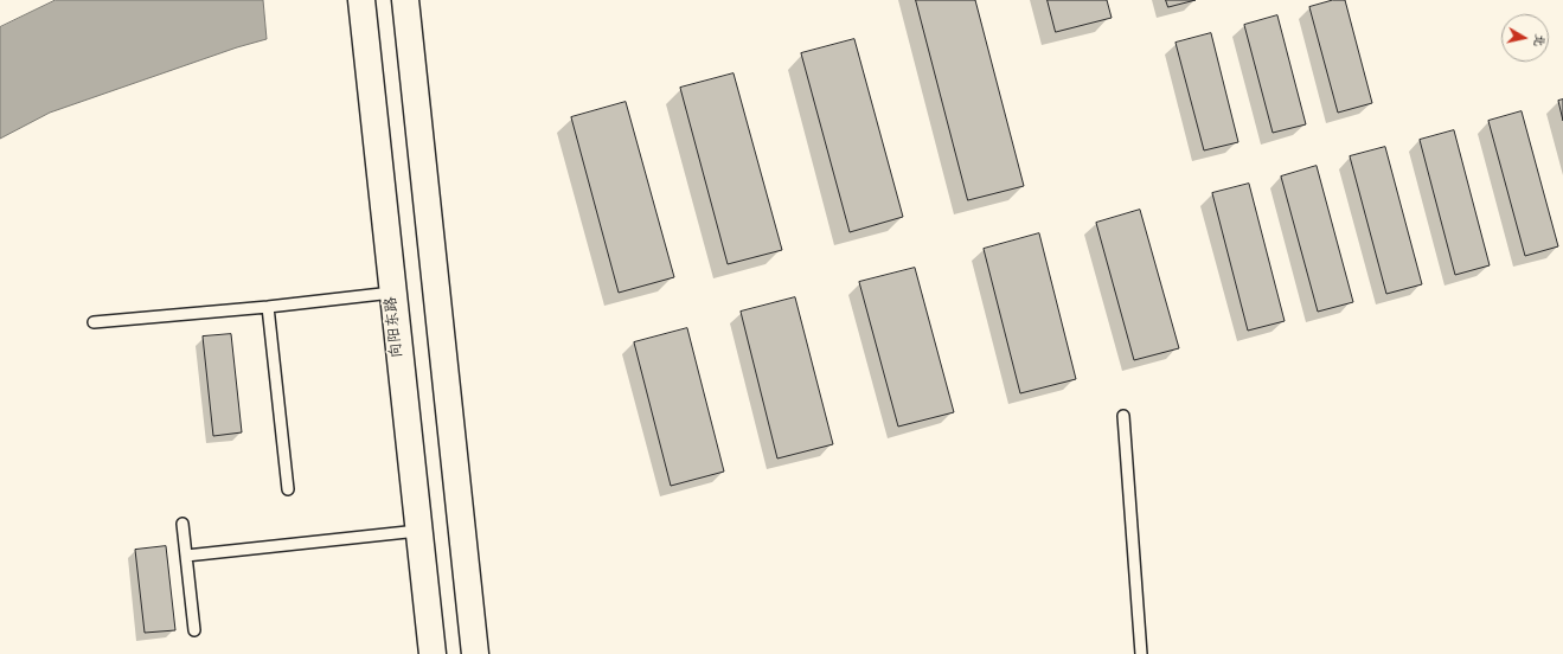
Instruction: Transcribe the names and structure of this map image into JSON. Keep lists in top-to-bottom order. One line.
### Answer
{"streets":{"main road":["向阳东路"]},"north":"right"}
